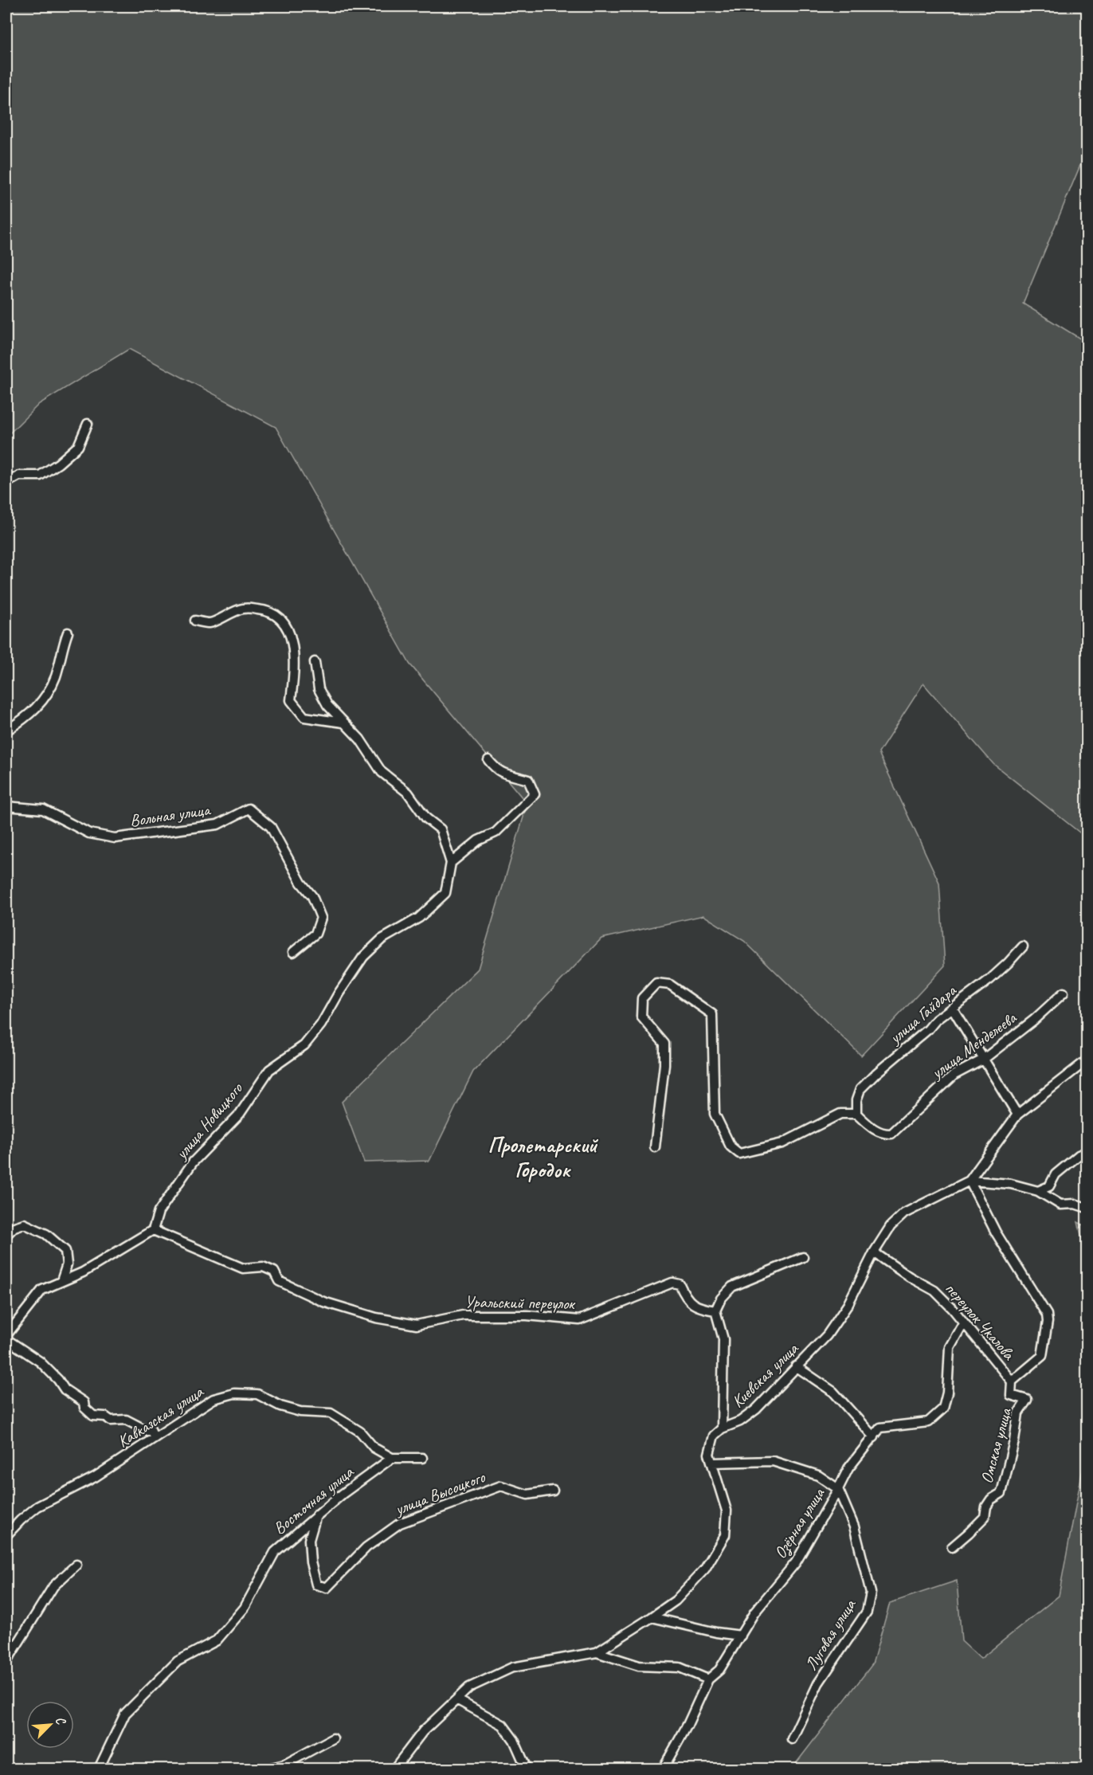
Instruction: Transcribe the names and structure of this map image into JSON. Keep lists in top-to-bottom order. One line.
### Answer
{"streets":{"street":["Вольная улица","улица Гайдара","улица Менделеева","улица Новицкого","Уральский переулок","переулок Чкалова","Киевская улица","Кавказская улица","Омская улица","улица Высоцкого","Восточная улица","Озёрная улица","Луговая улица"]},"crossings":[["улица Гайдара","улица Менделеева"],["улица Новицкого","Уральский переулок"],["переулок Чкалова","Киевская улица"],["переулок Чкалова","Омская улица"],["переулок Чкалова","Озёрная улица"],["Кавказская улица","Восточная улица"],["улица Высоцкого","Восточная улица"],["Озёрная улица","Луговая улица"]],"districts":["Пролетарский Городок"],"north":"top right"}
